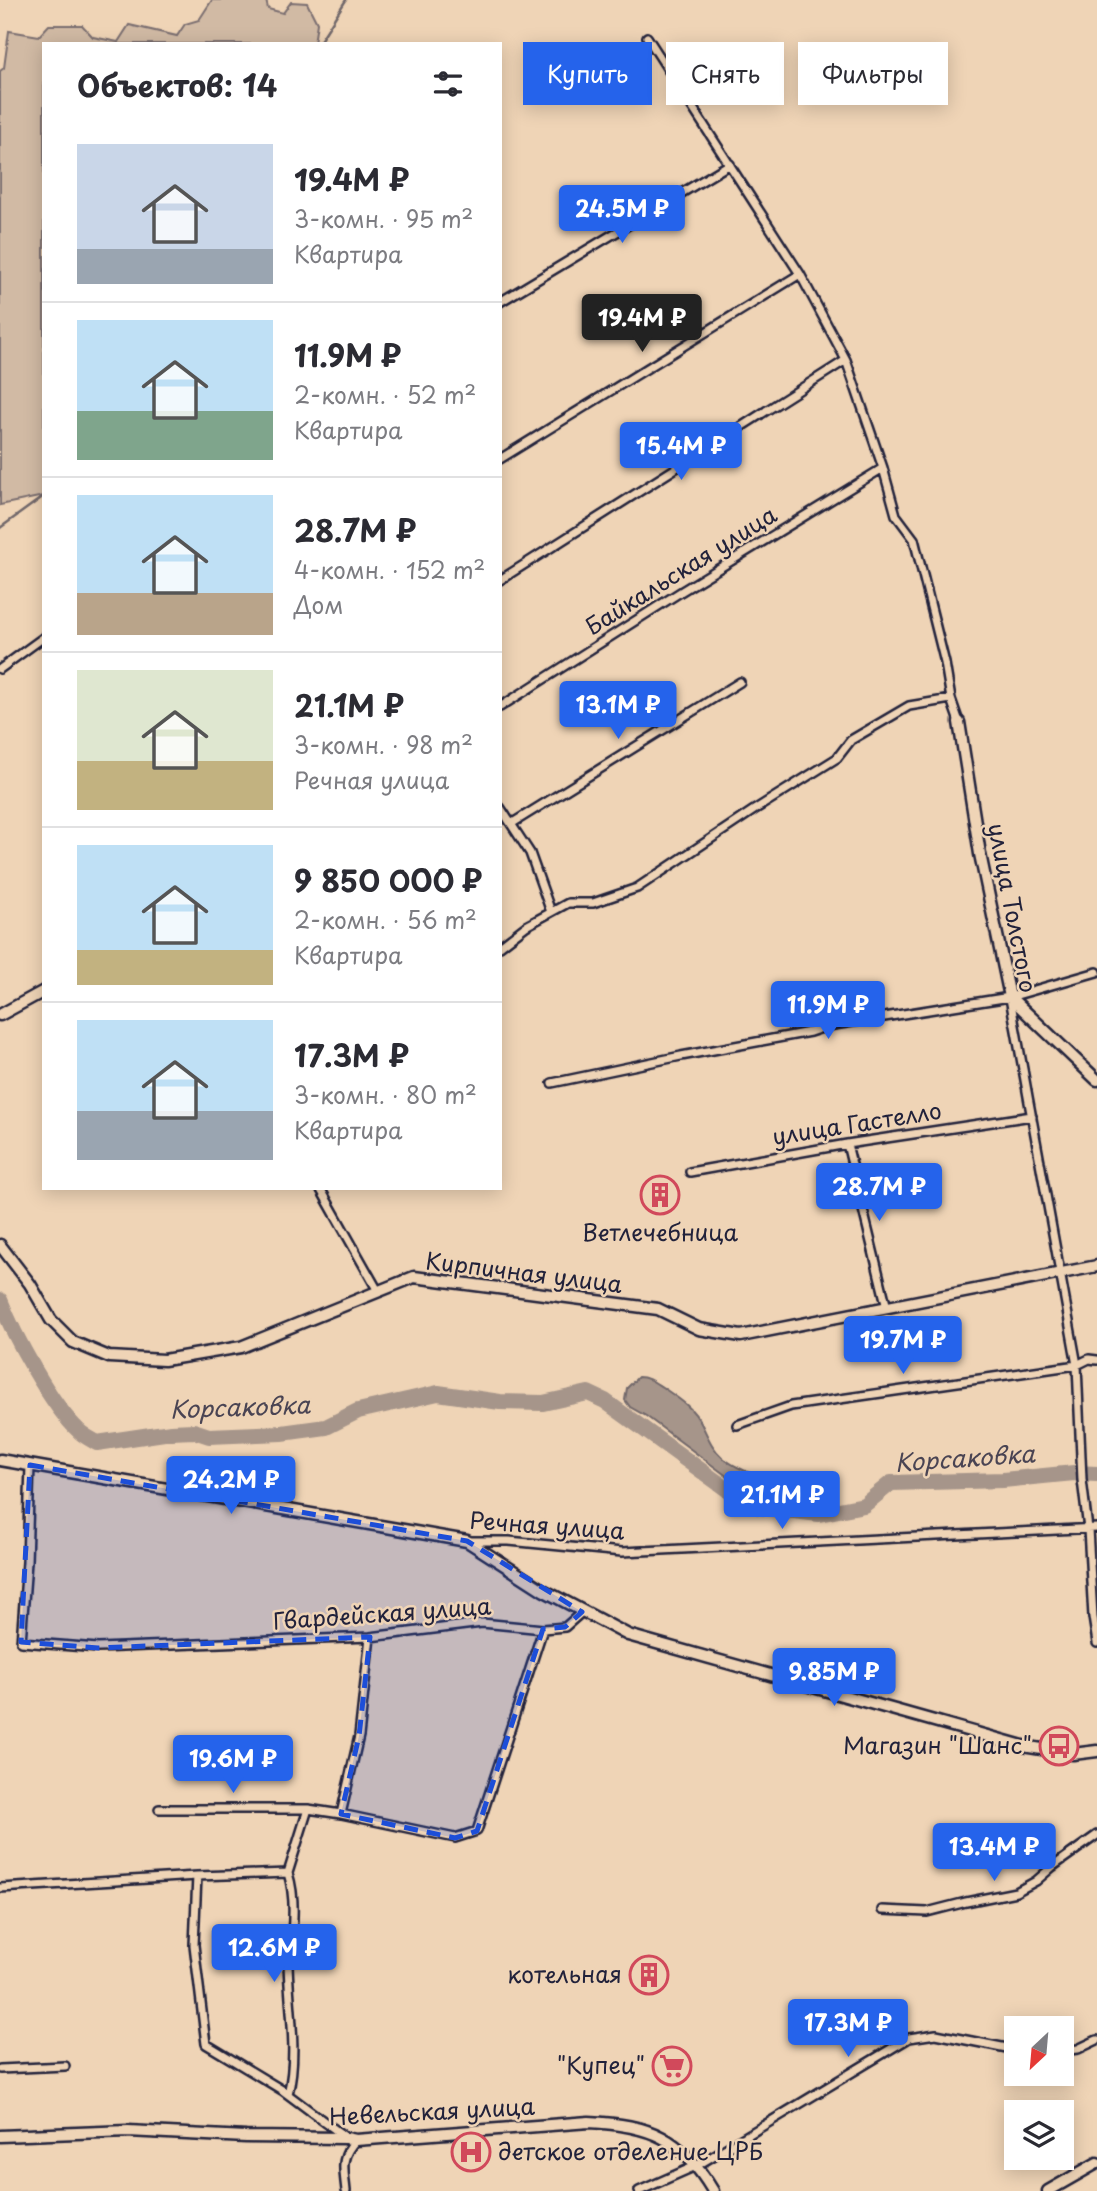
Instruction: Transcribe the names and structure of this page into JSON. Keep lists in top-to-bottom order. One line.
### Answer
{"streets":{"street":["Байкальская улица","улица Толстого","улица Гастелло","Кирпичная улица","Речная улица","Гвардейская улица","Невельская улица"]},"crossings":[["Байкальская улица","улица Толстого"],["улица Толстого","улица Гастелло"],["улица Толстого","Кирпичная улица"],["улица Толстого","Речная улица"],["Речная улица","Гвардейская улица"]],"water":["Корсаковка"],"places":{"building":["Ветлечебница","котельная"],"bus stop":["Магазин \"Шанс\""],"supermarket":["\"Купец\""],"hospital":["детское отделение ЦРБ"]},"north":"bottom left","page":{"chip":["Купить","Снять","Фильтры"],"heading":"Объектов: 14","list":[{"name":"19.4M ₽","note":"3-комн. · 95 m² · Квартира"},{"name":"11.9M ₽","note":"2-комн. · 52 m² · Квартира"},{"name":"28.7M ₽","note":"4-комн. · 152 m² · Дом"},{"name":"21.1M ₽","note":"3-комн. · 98 m² · Речная улица"},{"name":"9 850 000 ₽","note":"2-комн. · 56 m² · Квартира"},{"name":"17.3M ₽","note":"3-комн. · 80 m² · Квартира"}],"price":["24.5M ₽","19.4M ₽","15.4M ₽","13.1M ₽","11.9M ₽","28.7M ₽","19.7M ₽","24.2M ₽","21.1M ₽","9.85M ₽","19.6M ₽","13.4M ₽","12.6M ₽","17.3M ₽"]}}
